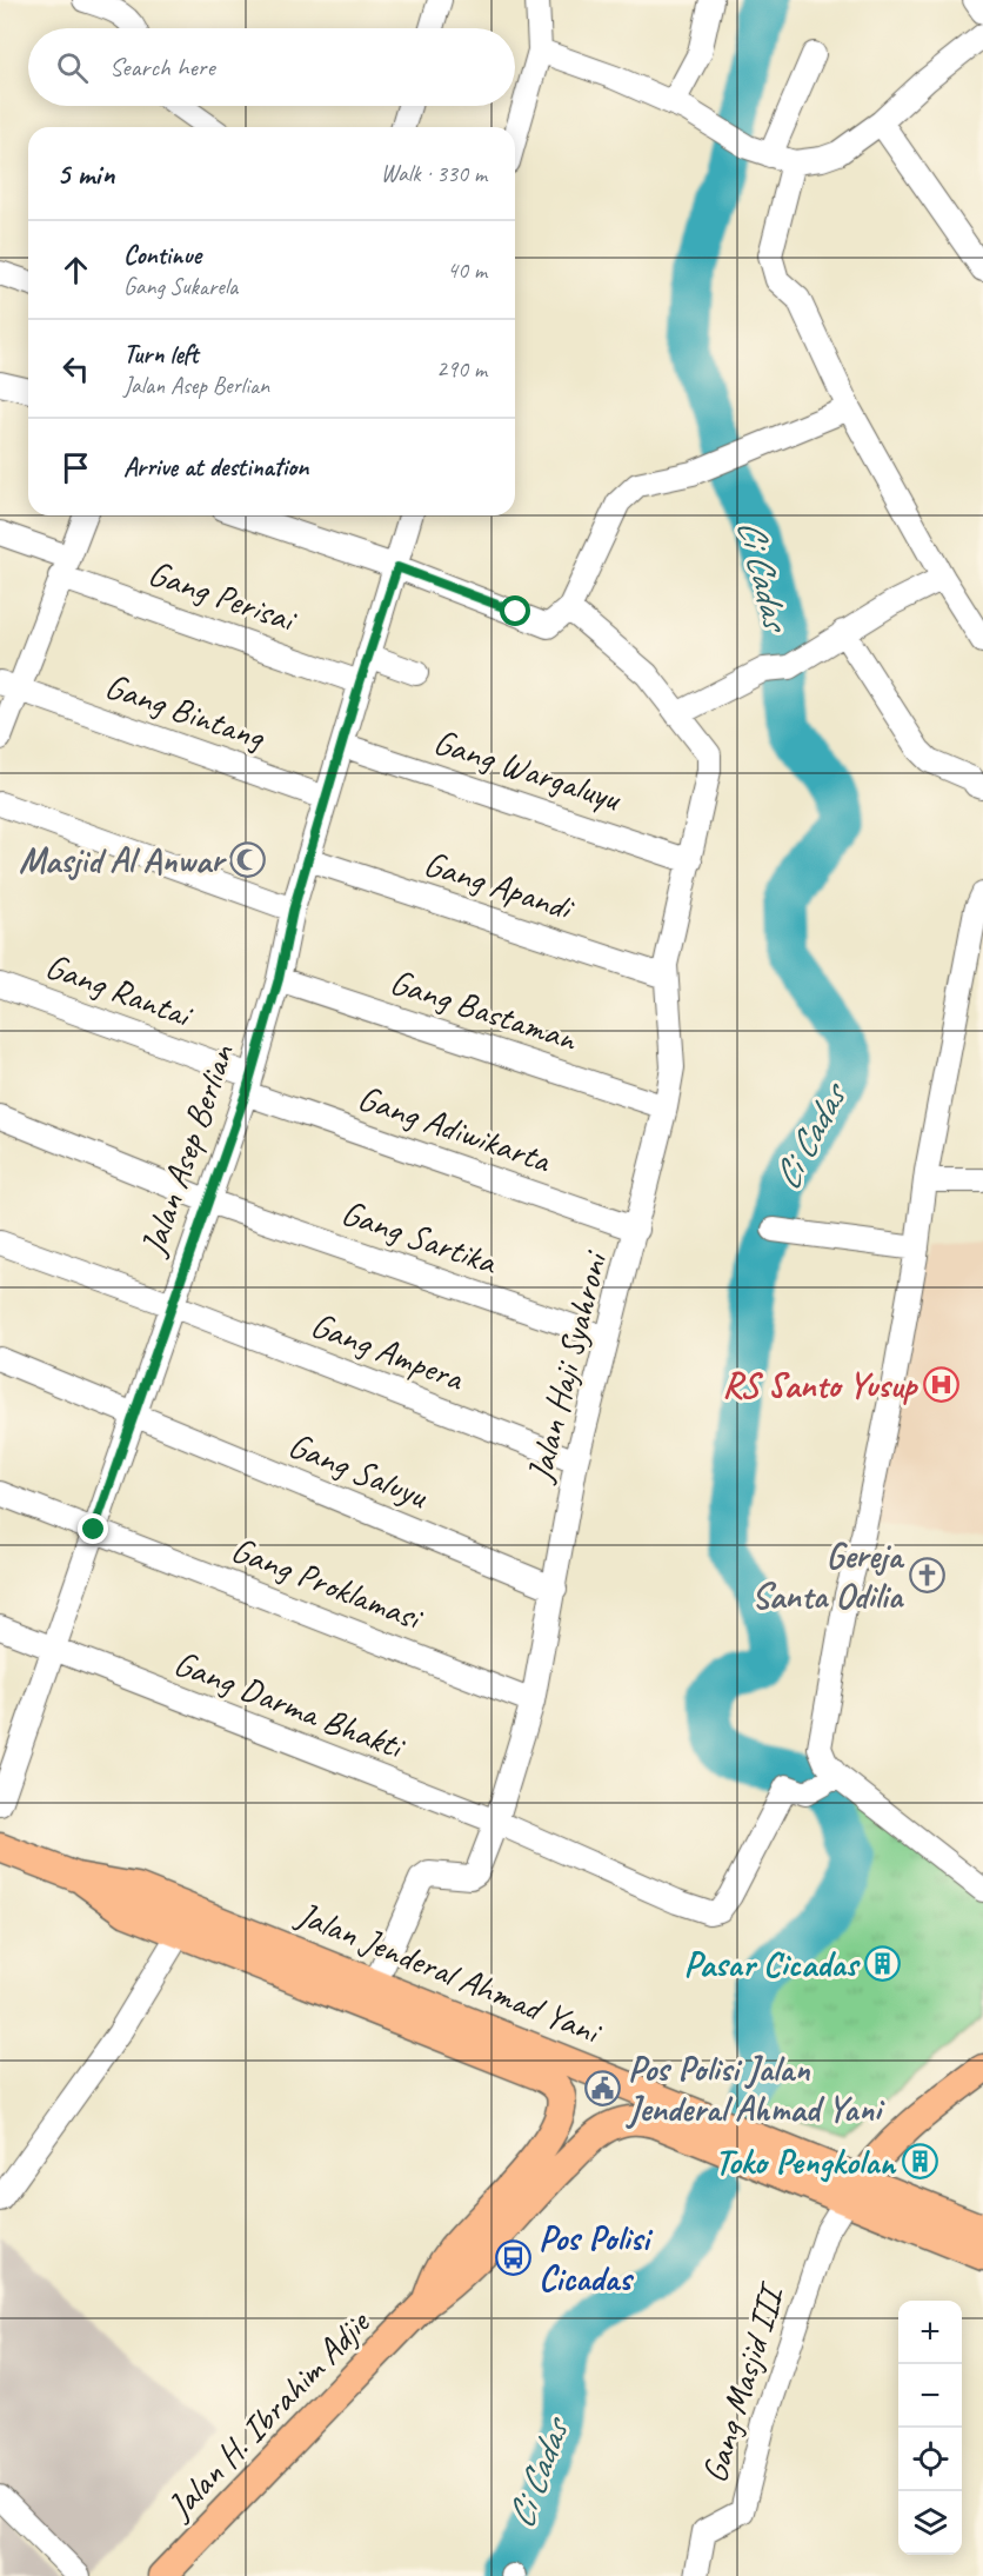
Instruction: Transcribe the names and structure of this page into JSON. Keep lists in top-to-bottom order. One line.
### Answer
{"streets":{"main road":["Jalan Jenderal Ahmad Yani","Jalan H. Ibrahim Adjie"],"street":["Gang Perisai","Gang Bintang","Gang Wargaluyu","Gang Apandi","Gang Rantai","Gang Bastaman","Gang Adiwikarta","Jalan Asep Berlian","Gang Sartika","Gang Ampera","Jalan Haji Syahroni","Gang Saluyu","Gang Proklamasi","Gang Darma Bhakti","Gang Masjid III"]},"crossings":[["Gang Perisai","Jalan Asep Berlian"],["Gang Bintang","Jalan Asep Berlian"],["Gang Wargaluyu","Jalan Asep Berlian"],["Gang Wargaluyu","Jalan Haji Syahroni"],["Gang Apandi","Jalan Asep Berlian"],["Gang Apandi","Jalan Haji Syahroni"],["Gang Rantai","Gang Adiwikarta"],["Gang Rantai","Jalan Asep Berlian"],["Gang Bastaman","Jalan Asep Berlian"],["Gang Bastaman","Jalan Haji Syahroni"],["Gang Adiwikarta","Jalan Asep Berlian"],["Gang Adiwikarta","Jalan Haji Syahroni"],["Jalan Asep Berlian","Gang Sartika"],["Jalan Asep Berlian","Gang Ampera"],["Jalan Asep Berlian","Gang Saluyu"],["Jalan Asep Berlian","Gang Proklamasi"],["Jalan Asep Berlian","Gang Darma Bhakti"],["Gang Sartika","Jalan Haji Syahroni"],["Gang Ampera","Jalan Haji Syahroni"],["Jalan Haji Syahroni","Gang Saluyu"],["Jalan Haji Syahroni","Gang Proklamasi"],["Jalan Haji Syahroni","Gang Darma Bhakti"],["Jalan Haji Syahroni","Jalan Jenderal Ahmad Yani"],["Jalan Jenderal Ahmad Yani","Gang Masjid III"],["Jalan Jenderal Ahmad Yani","Jalan H. Ibrahim Adjie"]],"water":["Ci Cadas"],"places":{"mosque":["Masjid Al Anwar"],"hospital":["RS Santo Yusup"],"church":["Gereja Santa Odilia"],"building":["Pasar Cicadas","Toko Pengkolan"],"public building":["Pos Polisi Jalan Jenderal Ahmad Yani"],"bus stop":["Pos Polisi Cicadas"]},"page":{"search":"Search here","heading":["5 min","Walk · 330 m"],"list":[["Continue","Gang Sukarela","40 m"],["Turn left","Jalan Asep Berlian","290 m"],"Arrive at destination"],"map_buttons":["+","−"]}}
